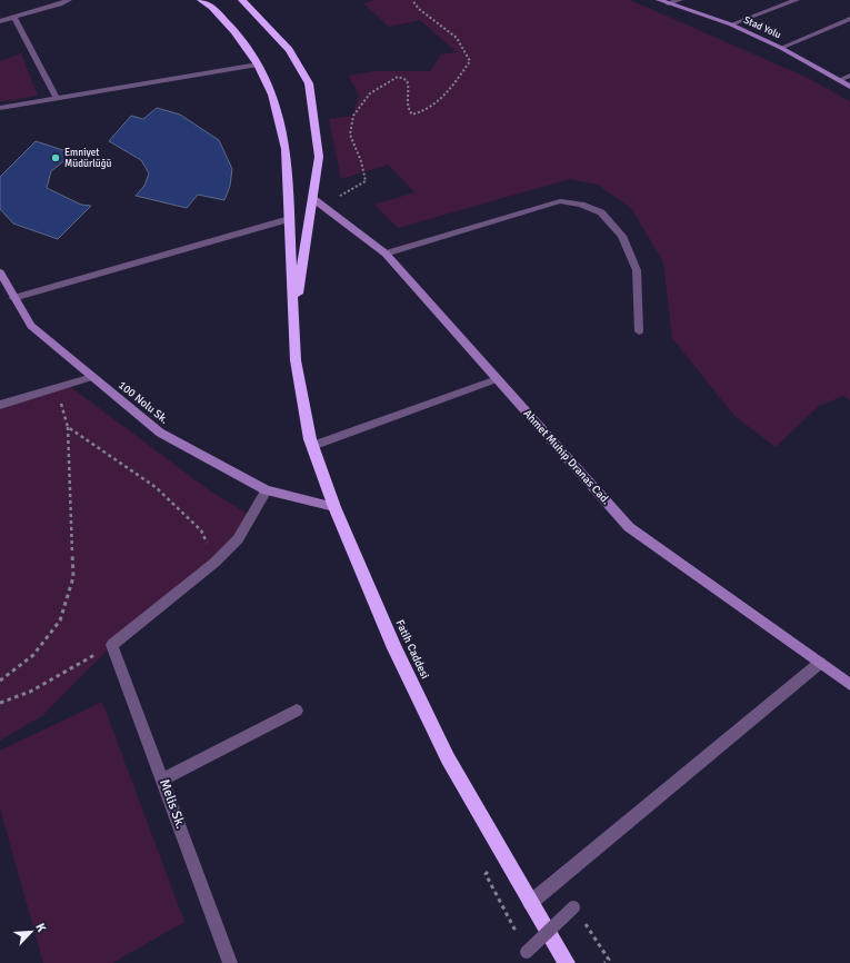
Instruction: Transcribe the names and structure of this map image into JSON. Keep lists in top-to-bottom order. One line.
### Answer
{"streets":{"highway":["Fatih Caddesi"],"street":["Stad Yolu","100 Nolu Sk.","Ahmet Muhip Dranas Cad.","Melis Sk."]},"crossings":[["100 Nolu Sk.","Fatih Caddesi"]],"places":["Emniyet Müdürlüğü"],"north":"top right"}
